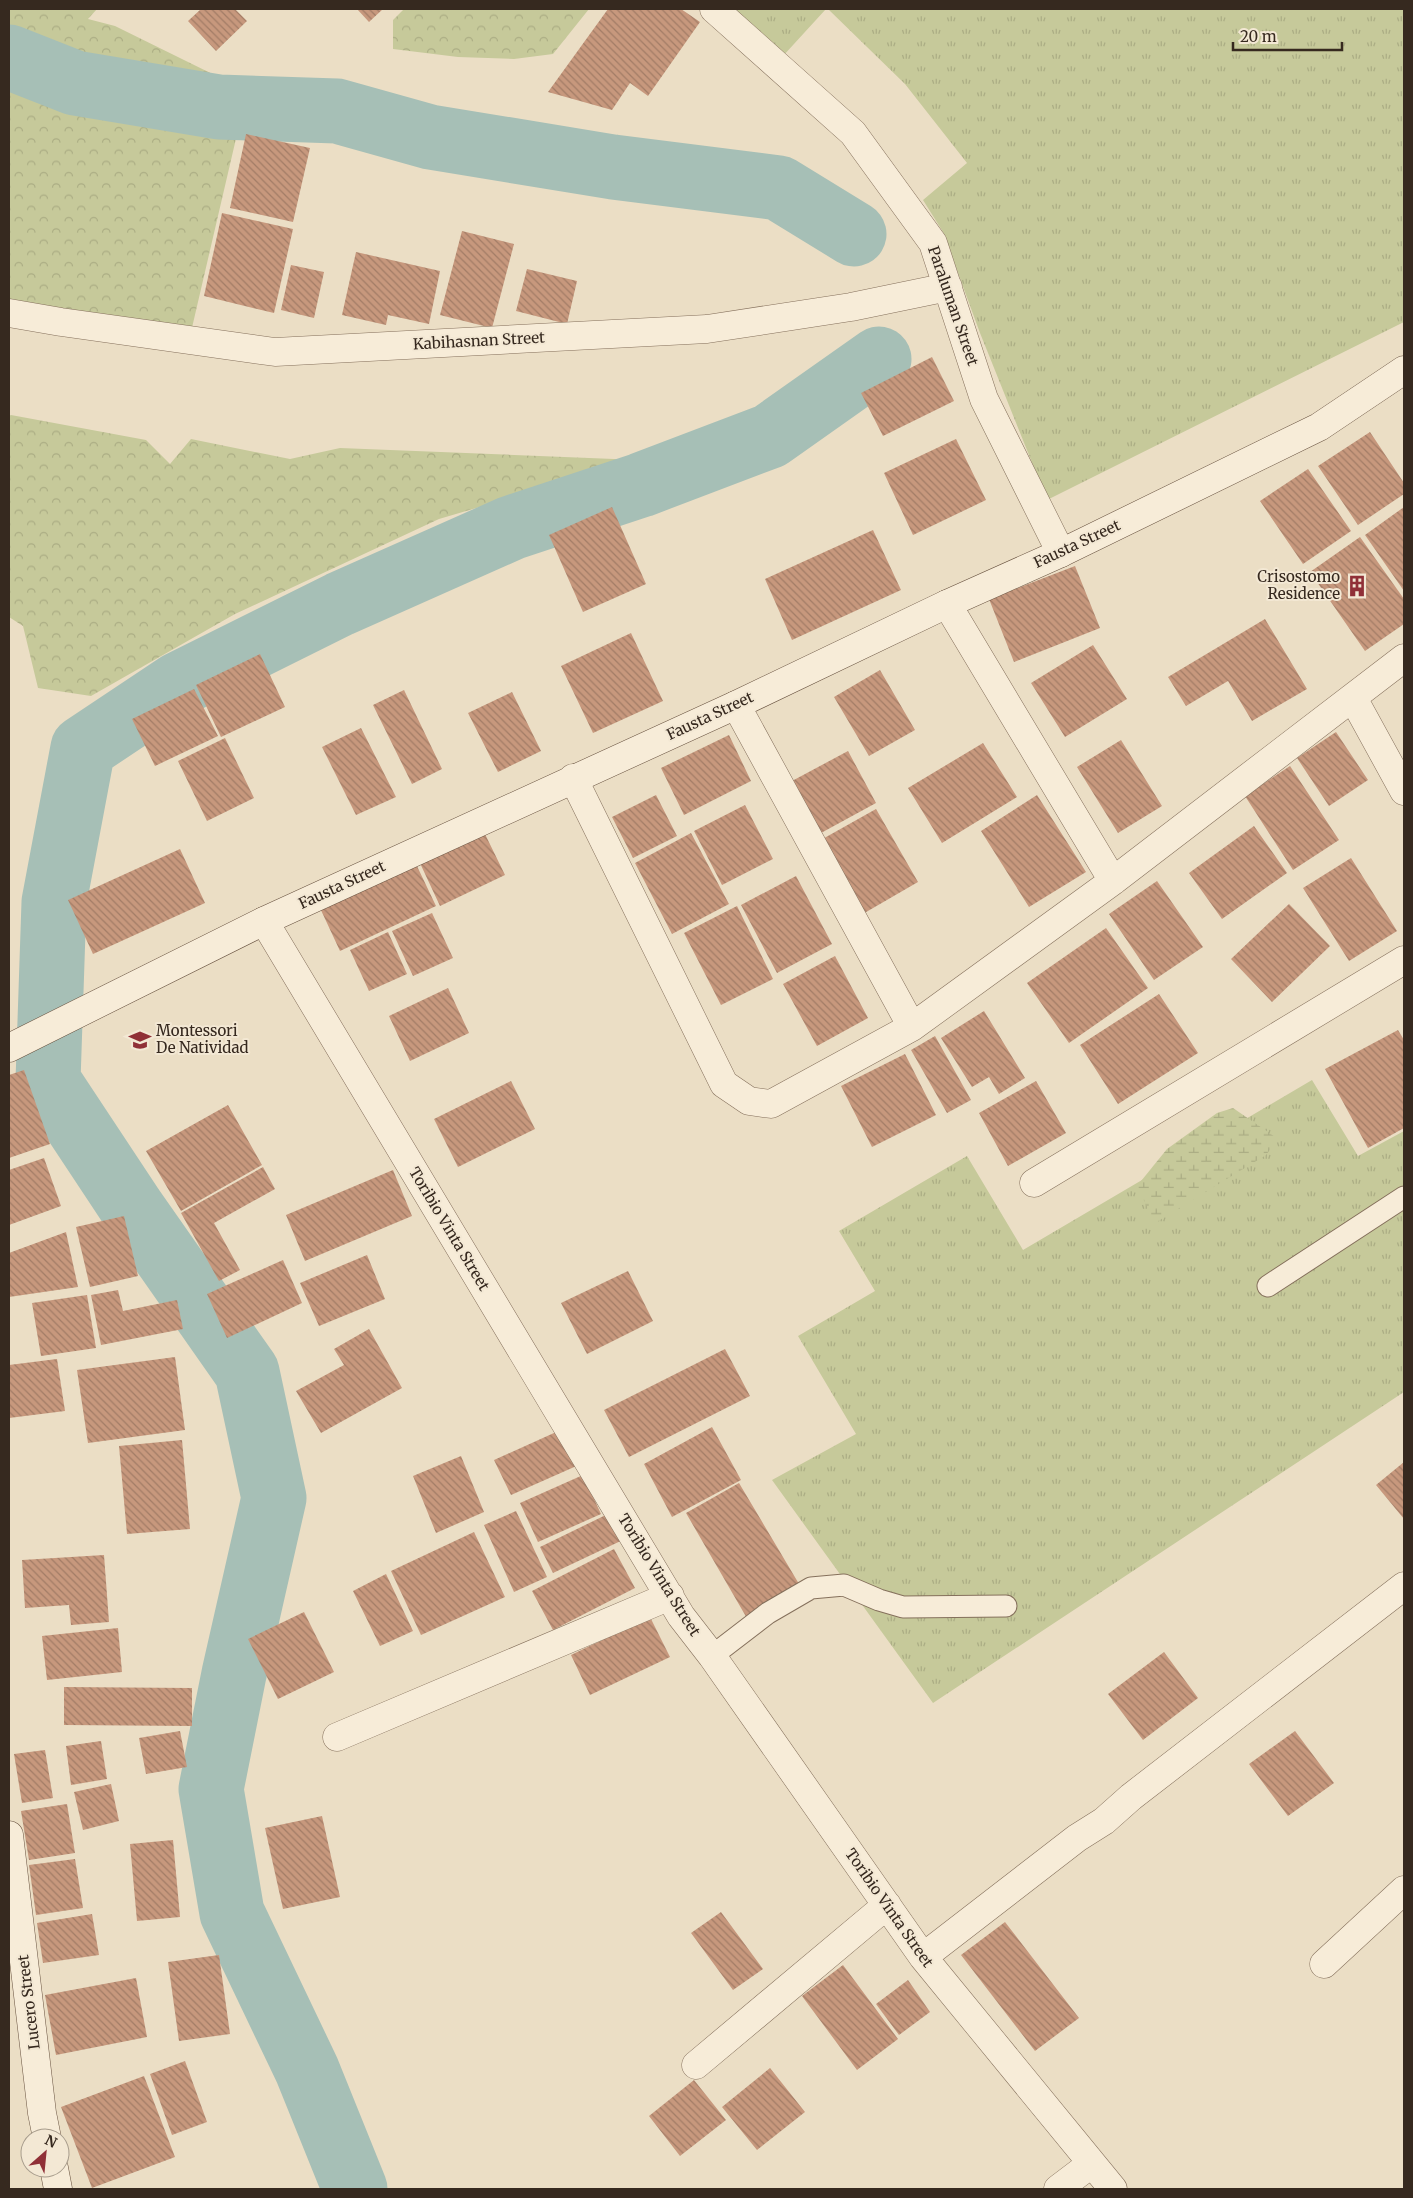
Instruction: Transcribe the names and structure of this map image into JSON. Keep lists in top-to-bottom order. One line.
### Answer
{"streets":{"street":["Paraluman Street","Kabihasnan Street","Fausta Street","Toribio Vinta Street","Lucero Street"]},"crossings":[["Paraluman Street","Kabihasnan Street"],["Paraluman Street","Fausta Street"],["Fausta Street","Toribio Vinta Street"]],"places":{"building":["Crisostomo Residence"],"school or university":["Montessori De Natividad"]},"scale_bar":"20 m","north":"top right"}
